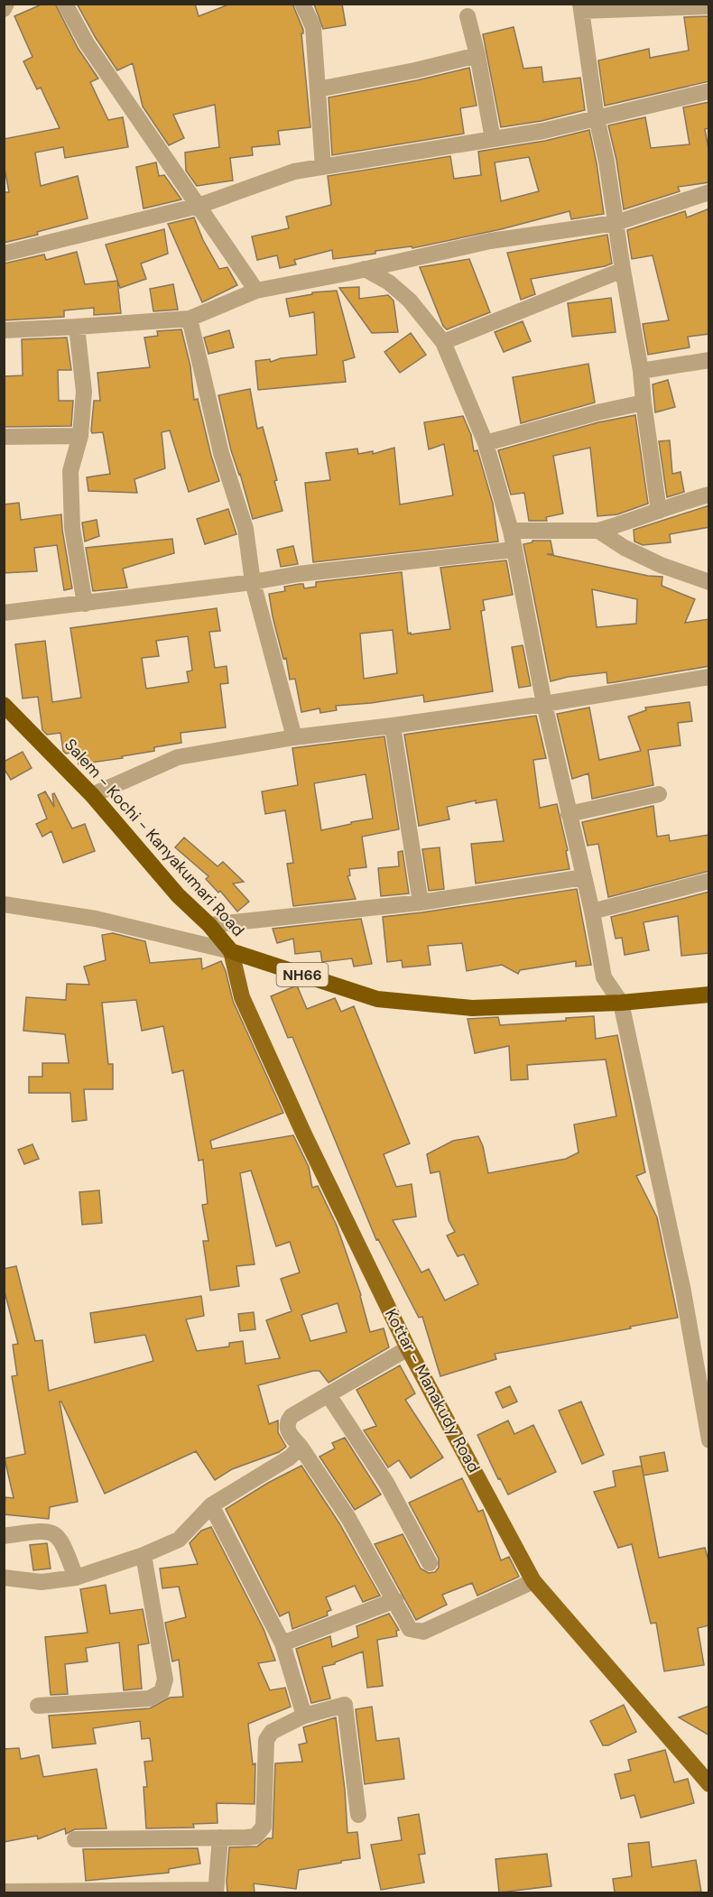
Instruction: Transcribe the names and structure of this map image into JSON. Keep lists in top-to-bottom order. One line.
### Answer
{"streets":{"highway":["Salem - Kochi - Kanyakumari Road","NH66"],"main road":["Kottar - Manakudy Road"]},"crossings":[["Salem - Kochi - Kanyakumari Road","Kottar - Manakudy Road"]]}
